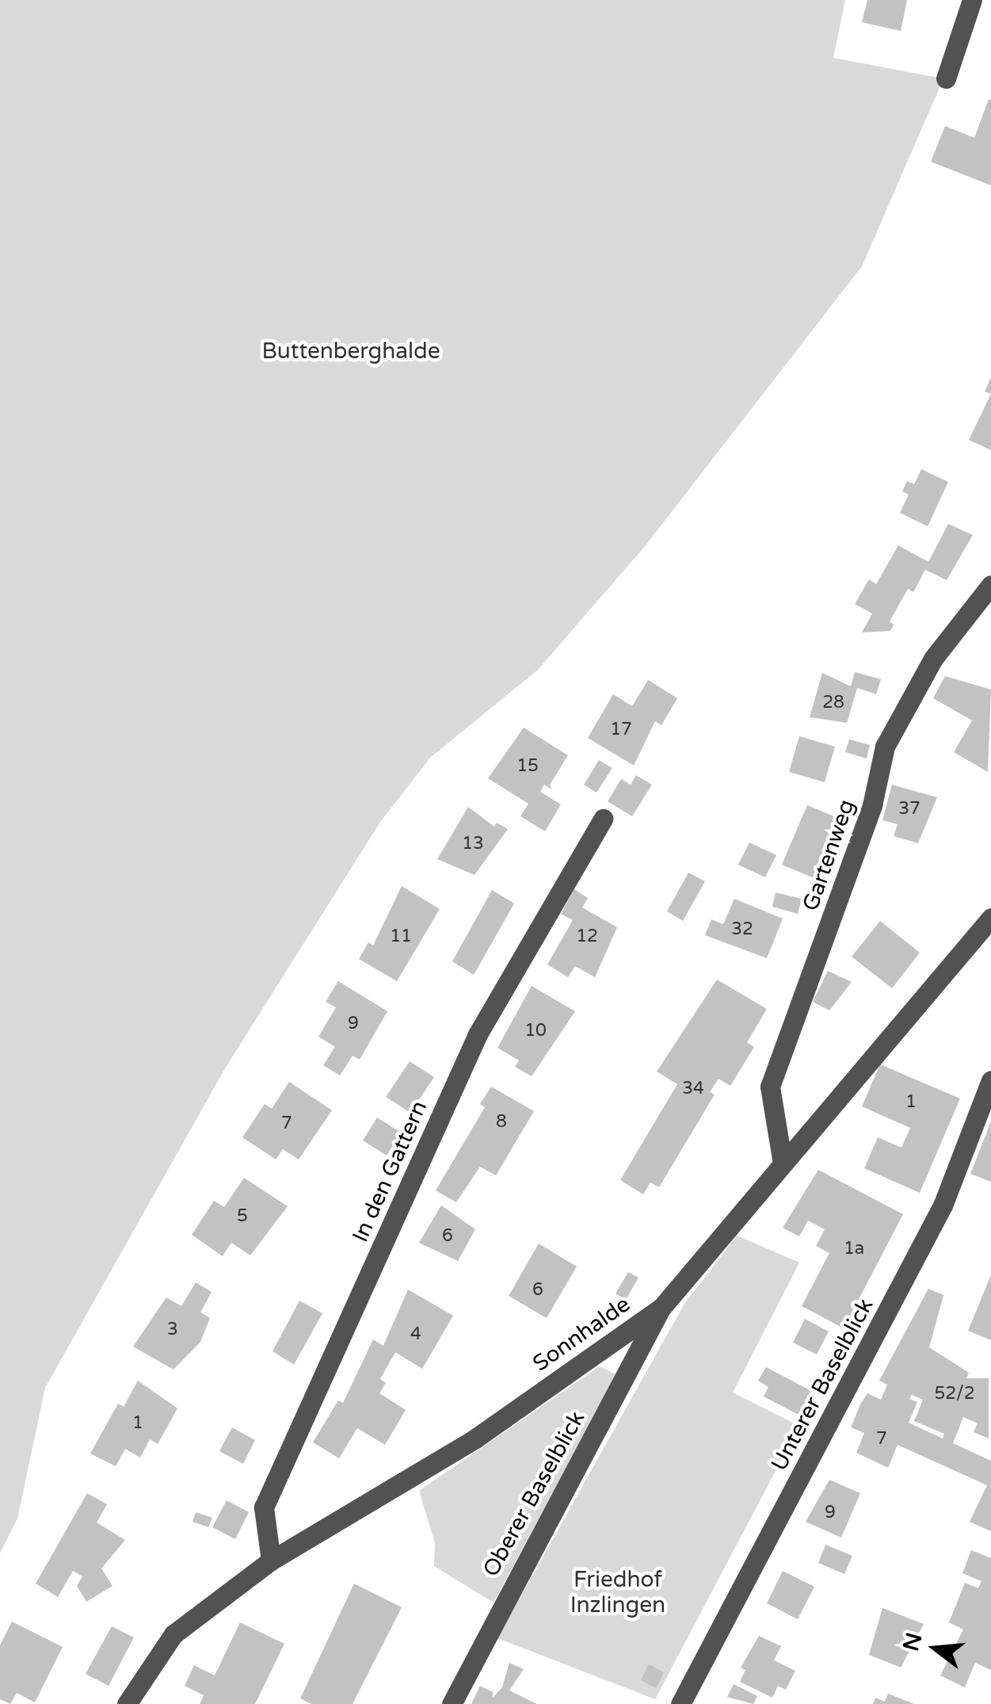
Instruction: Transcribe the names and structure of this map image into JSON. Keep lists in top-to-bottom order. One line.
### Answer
{"streets":{"street":["Gartenweg","In den Gattern","Sonnhalde","Unterer Baselblick","Oberer Baselblick"]},"crossings":[["Gartenweg","Sonnhalde"],["In den Gattern","Sonnhalde"],["Sonnhalde","Oberer Baselblick"]],"parks":["Buttenberghalde","Friedhof Inzlingen"],"house_numbers":["28","17","15","37","13","32","11","12","9","10","34","1","8","7","5","6","1a","6","3","4","52/2","1","7","9"],"north":"left"}
